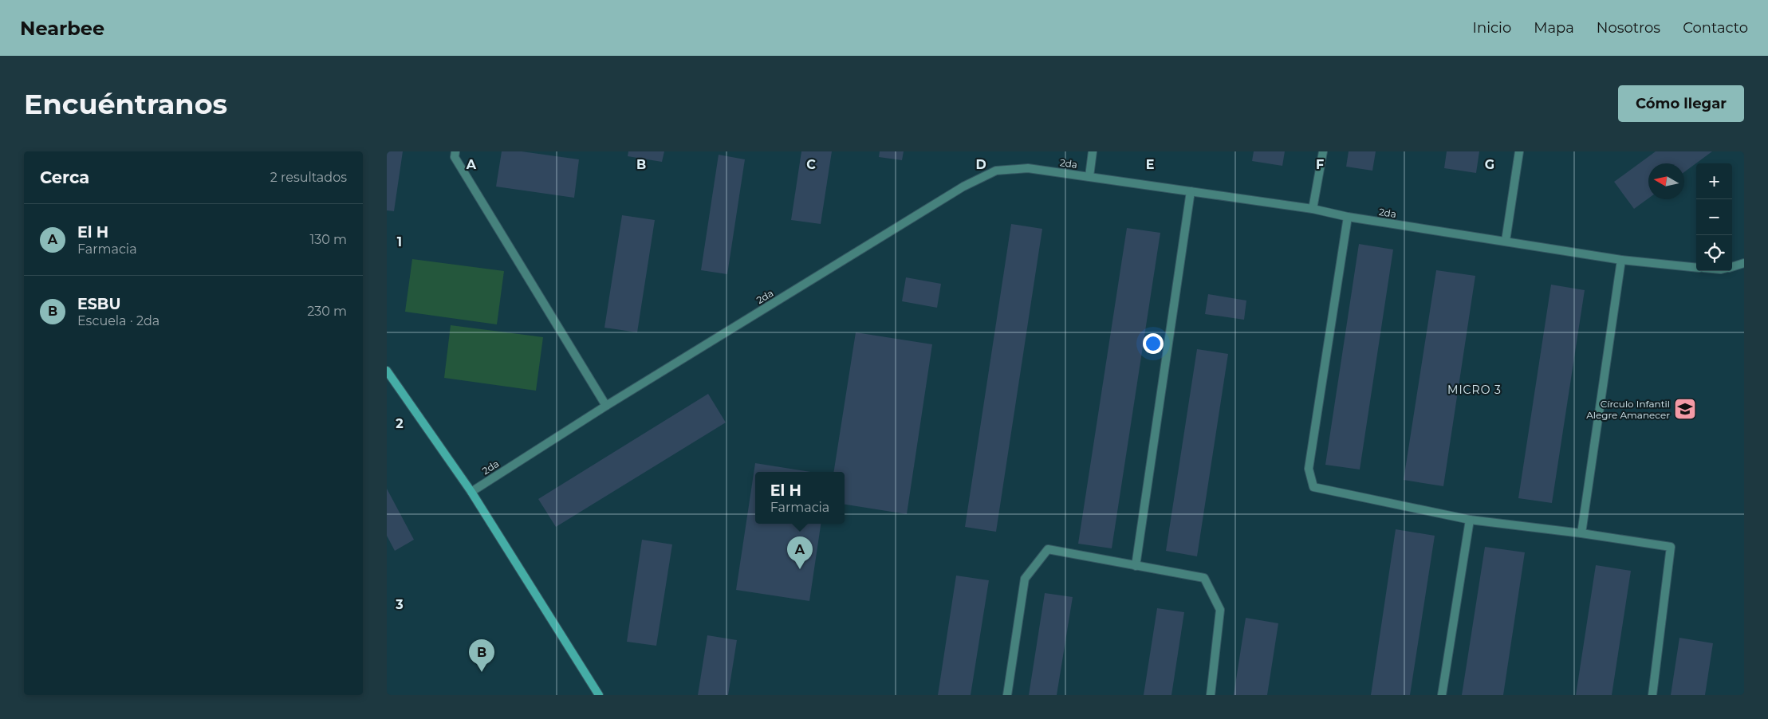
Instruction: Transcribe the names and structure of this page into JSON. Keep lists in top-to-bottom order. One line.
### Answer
{"streets":{"street":["2da"]},"districts":["MICRO 3"],"places":{"school or university":["Círculo Infantil Alegre Amanecer"]},"north":"left","page":{"header":"Nearbee","nav":["Inicio","Mapa","Nosotros","Contacto"],"buttons":"Cómo llegar","title":"Encuéntranos","heading":["Cerca","2 resultados"],"map_buttons":["+","−"],"list":[{"mark":"A","name":"El H","note":"Farmacia","value":"130 m"},{"mark":"B","name":"ESBU","note":"Escuela · 2da","value":"230 m"}],"popup":["El H","Farmacia"],"pins":["A","B"]},"grid":{"columns":["A","B","C","D","E","F","G"],"rows":["1","2","3"]}}
